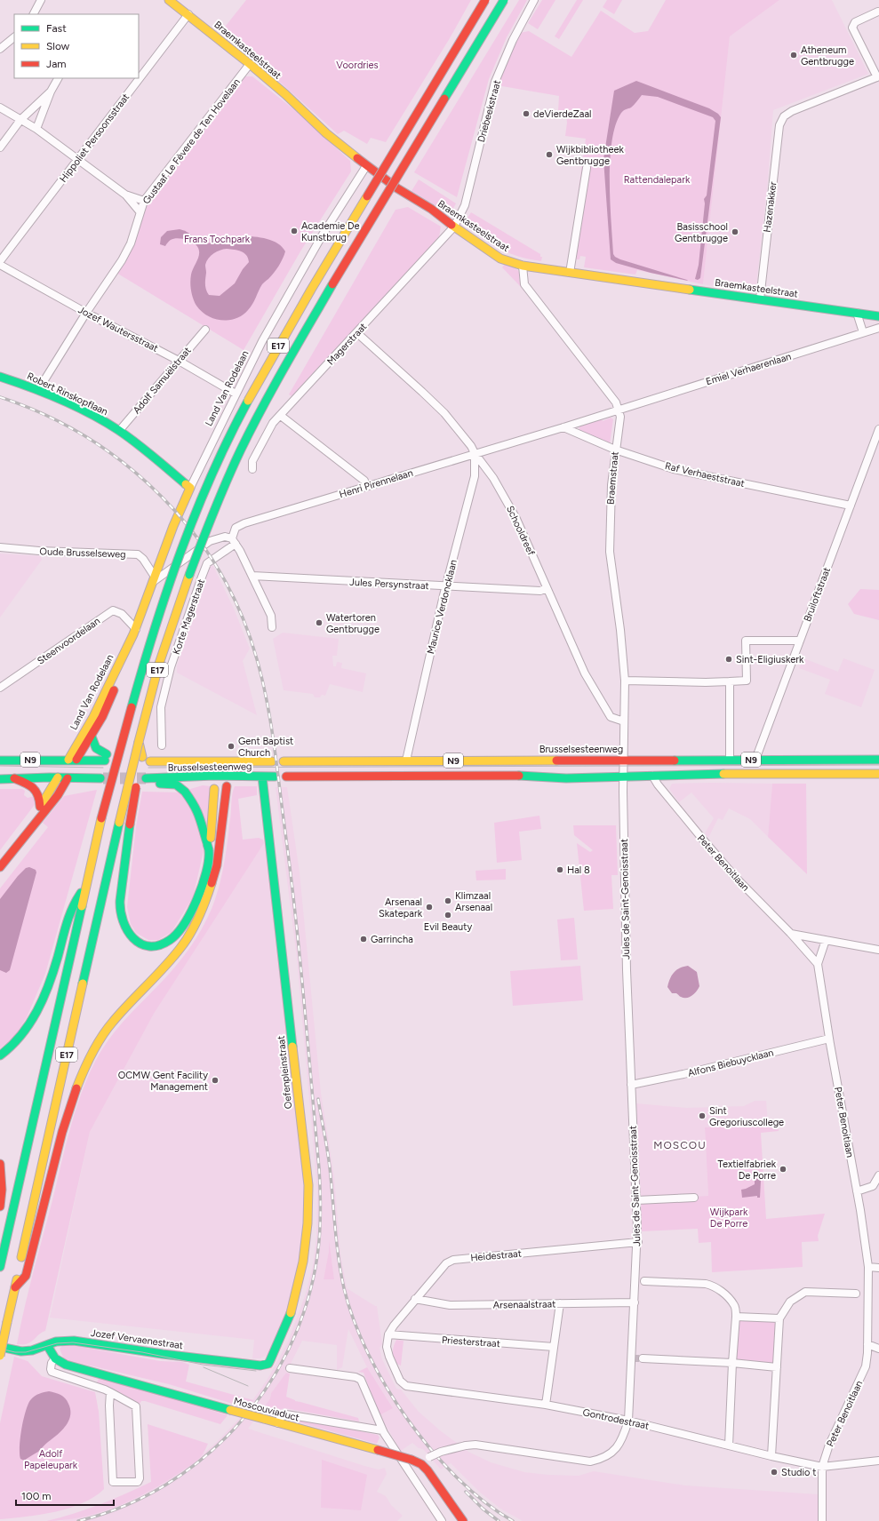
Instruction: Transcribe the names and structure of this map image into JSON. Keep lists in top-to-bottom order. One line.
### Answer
{"streets":{"main road":["Braemkasteelstraat","E17","Land Van Rodelaan","Robert Rinskopflaan","Brusselsesteenweg","N9","Oefenpleinstraat","Jozef Vervaenestraat","Moscouviaduct"],"street":["Driebeekstraat","Hippoliet Persoonsstraat","Gustaaf Le Fèvere de Ten Hovelaan","Hazenakker","Jozef Wautersstraat","Magerstraat","Emiel Verhaerenlaan","Adolf Samuëlstraat","Raf Verhaeststraat","Braemstraat","Henri Pirennelaan","Schooldreef","Oude Brusselseweg","Jules Persynstraat","Bruiloftstraat","Maurice Verdoncklaan","Korte Magerstraat","Steenvoordelaan","Peter Benoitlaan","Jules de Saint-Genoisstraat","Alfons Biebuycklaan","Heidestraat","Arsenaalstraat","Priesterstraat","Gontrodestraat"]},"crossings":[["Braemkasteelstraat","Driebeekstraat"],["Braemkasteelstraat","Hippoliet Persoonsstraat"],["Braemkasteelstraat","Gustaaf Le Fèvere de Ten Hovelaan"],["Braemkasteelstraat","Hazenakker"],["Braemkasteelstraat","Magerstraat"],["Braemkasteelstraat","Land Van Rodelaan"],["Braemkasteelstraat","Braemstraat"],["Driebeekstraat","Magerstraat"],["Gustaaf Le Fèvere de Ten Hovelaan","Jozef Wautersstraat"],["Gustaaf Le Fèvere de Ten Hovelaan","Robert Rinskopflaan"],["Jozef Wautersstraat","Adolf Samuëlstraat"],["Jozef Wautersstraat","Land Van Rodelaan"],["Magerstraat","Schooldreef"],["Emiel Verhaerenlaan","Braemstraat"],["Emiel Verhaerenlaan","Henri Pirennelaan"],["Adolf Samuëlstraat","Robert Rinskopflaan"],["Land Van Rodelaan","Robert Rinskopflaan"],["Land Van Rodelaan","Oude Brusselseweg"],["Land Van Rodelaan","Steenvoordelaan"],["Land Van Rodelaan","N9"],["Raf Verhaeststraat","Braemstraat"],["Raf Verhaeststraat","Henri Pirennelaan"],["Raf Verhaeststraat","Bruiloftstraat"],["Braemstraat","Henri Pirennelaan"],["Braemstraat","Schooldreef"],["Henri Pirennelaan","Schooldreef"],["Henri Pirennelaan","Maurice Verdoncklaan"],["Henri Pirennelaan","Korte Magerstraat"],["Schooldreef","Jules Persynstraat"],["Schooldreef","Maurice Verdoncklaan"],["Jules Persynstraat","Maurice Verdoncklaan"],["Bruiloftstraat","Brusselsesteenweg"],["Maurice Verdoncklaan","Brusselsesteenweg"],["Brusselsesteenweg","Jules de Saint-Genoisstraat"],["Brusselsesteenweg","Oefenpleinstraat"],["N9","Peter Benoitlaan"],["N9","Jules de Saint-Genoisstraat"],["Peter Benoitlaan","Alfons Biebuycklaan"],["Peter Benoitlaan","Gontrodestraat"],["Jules de Saint-Genoisstraat","Alfons Biebuycklaan"],["Jules de Saint-Genoisstraat","Heidestraat"],["Jules de Saint-Genoisstraat","Arsenaalstraat"],["Jules de Saint-Genoisstraat","Moscouviaduct"],["Jules de Saint-Genoisstraat","Gontrodestraat"],["Oefenpleinstraat","Jozef Vervaenestraat"],["Heidestraat","Arsenaalstraat"],["Heidestraat","Priesterstraat"],["Heidestraat","Gontrodestraat"],["Priesterstraat","Gontrodestraat"]],"districts":["MOSCOU"],"parks":["Voordries","Rattendalepark","Frans Tochpark","Wijkpark De Porre","Adolf Papeleupark"],"places":["Atheneum Gentbrugge","deVierdeZaal","Wijkbibliotheek Gentbrugge","Academie De Kunstbrug","Basisschool Gentbrugge","Watertoren Gentbrugge","Sint-Eligiuskerk","Gent Baptist Church","Hal 8","Klimzaal Arsenaal","Arsenaal Skatepark","Evil Beauty","Garrincha","OCMW Gent Facility Management","Sint Gregoriuscollege","Textielfabriek De Porre","Studio t"],"legend":["Fast","Slow","Jam"],"scale_bar":"100 m"}
